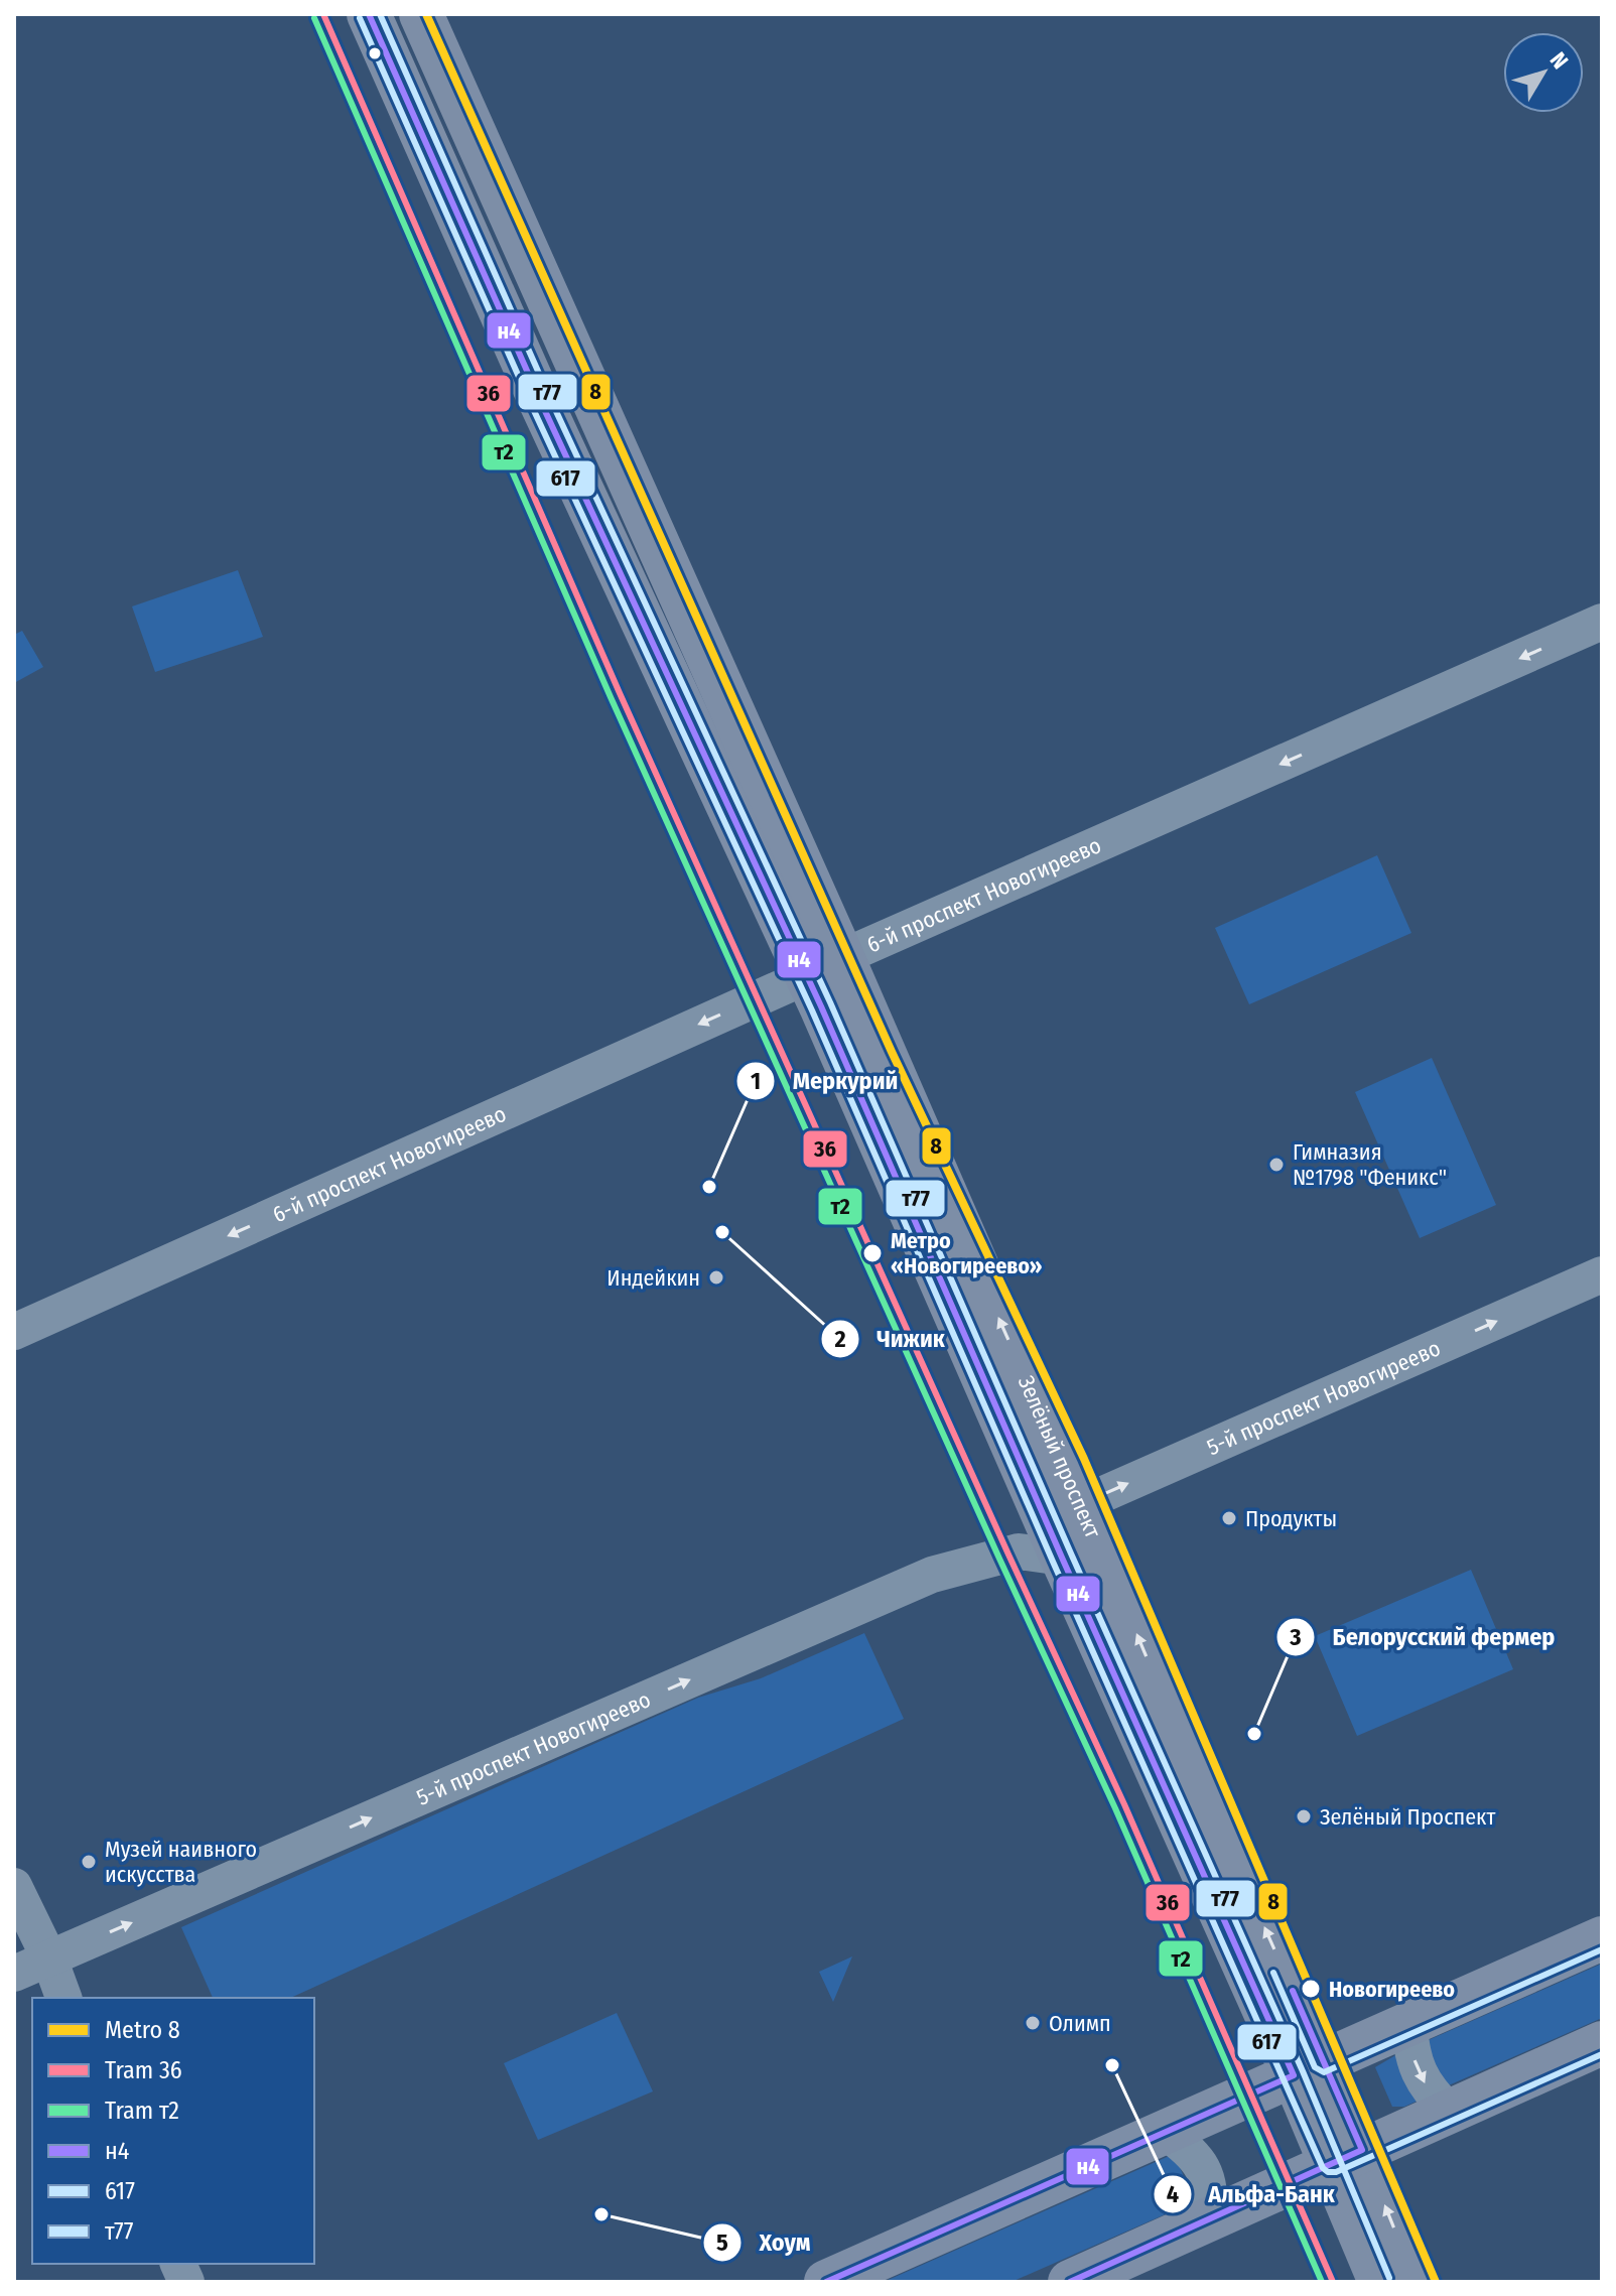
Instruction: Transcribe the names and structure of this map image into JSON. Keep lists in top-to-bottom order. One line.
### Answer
{"streets":{"main road":["Зелёный проспект"],"street":["6-й проспект Новогиреево","5-й проспект Новогиреево"]},"crossings":[["6-й проспект Новогиреево","Зелёный проспект"],["5-й проспект Новогиреево","Зелёный проспект"]],"one_way":["6-й проспект Новогиреево","5-й проспект Новогиреево"],"places":["Гимназия №1798 \"Феникс\"","Меркурий","Чижик","Метро «Новогиреево»","Индейкин","Продукты","Белорусский фермер","Зелёный Проспект","Музей наивного искусства","Новогиреево","Олимп","Альфа-Банк","Хоум"],"lines":["metro line 8","tram line 36","transit line н4","transit line т77","tram line т2","transit line 617"],"legend":["Metro 8","Tram 36","Tram т2","н4","617","т77"],"north":"top right"}
